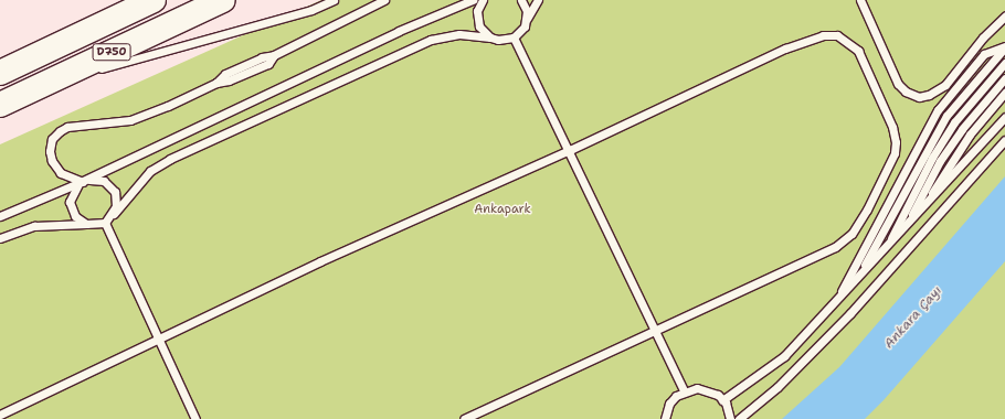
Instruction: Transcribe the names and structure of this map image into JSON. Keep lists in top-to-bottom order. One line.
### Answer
{"streets":{"highway":["D750"]},"water":["Ankara Çayı"],"parks":["Ankapark"]}
